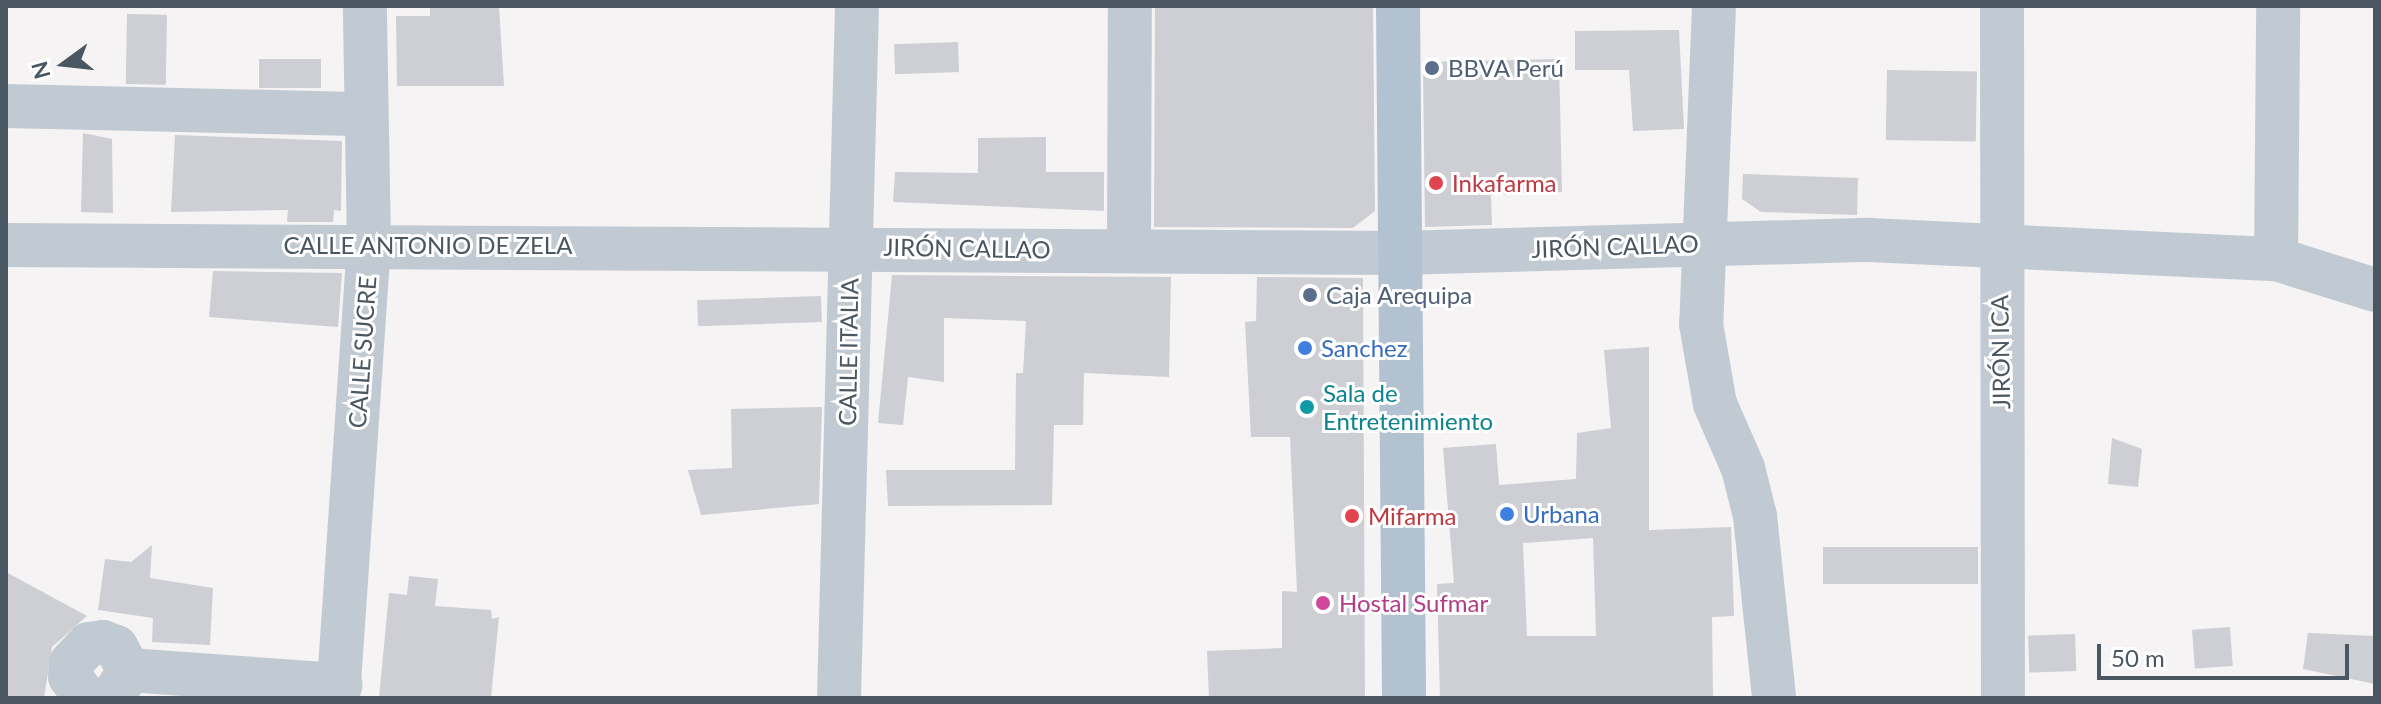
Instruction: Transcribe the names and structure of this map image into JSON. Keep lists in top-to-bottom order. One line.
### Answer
{"streets":{"street":["CALLE ANTONIO DE ZELA","JIRÓN CALLAO","CALLE SUCRE","CALLE ITALIA","JIRÓN ICA"]},"crossings":[["CALLE ANTONIO DE ZELA","JIRÓN CALLAO"],["CALLE ANTONIO DE ZELA","CALLE SUCRE"],["CALLE ANTONIO DE ZELA","CALLE ITALIA"],["JIRÓN CALLAO","CALLE ITALIA"],["JIRÓN CALLAO","JIRÓN ICA"]],"places":["BBVA Perú","Inkafarma","Caja Arequipa","Sanchez","Sala de Entretenimiento","Urbana","Mifarma","Hostal Sufmar"],"scale_bar":"50 m","north":"left"}
